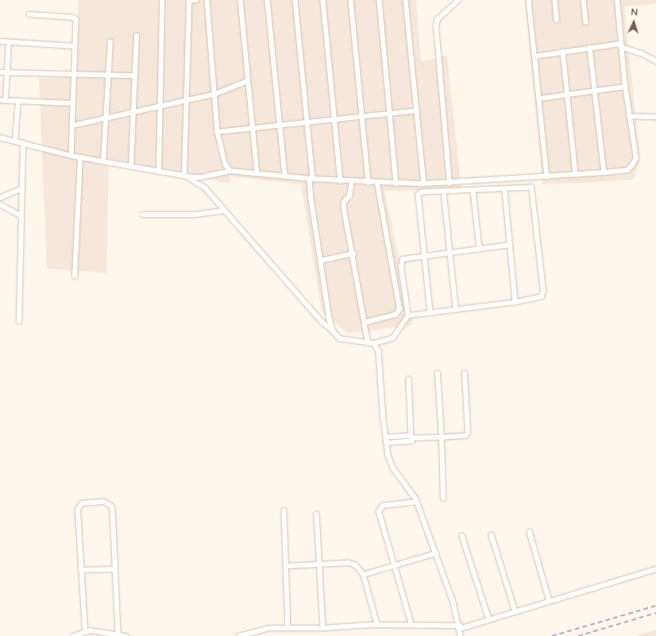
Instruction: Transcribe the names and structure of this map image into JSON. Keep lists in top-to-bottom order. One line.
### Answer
{"north":"top"}
